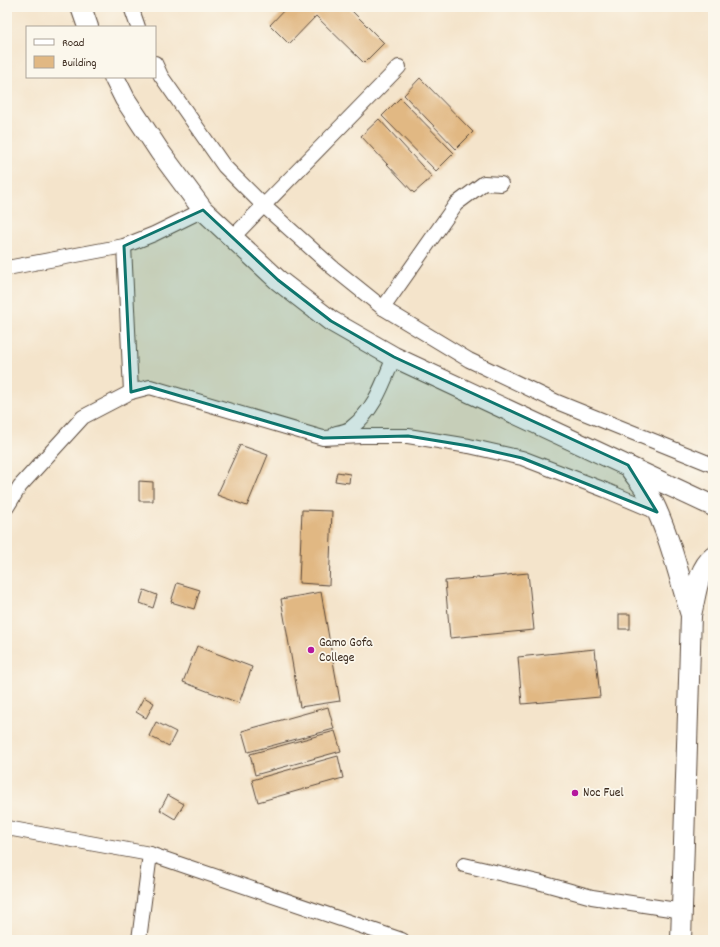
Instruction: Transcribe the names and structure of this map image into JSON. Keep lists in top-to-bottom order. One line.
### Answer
{"places":["Gamo Gofa College","Noc Fuel"],"legend":["Road","Building"]}
